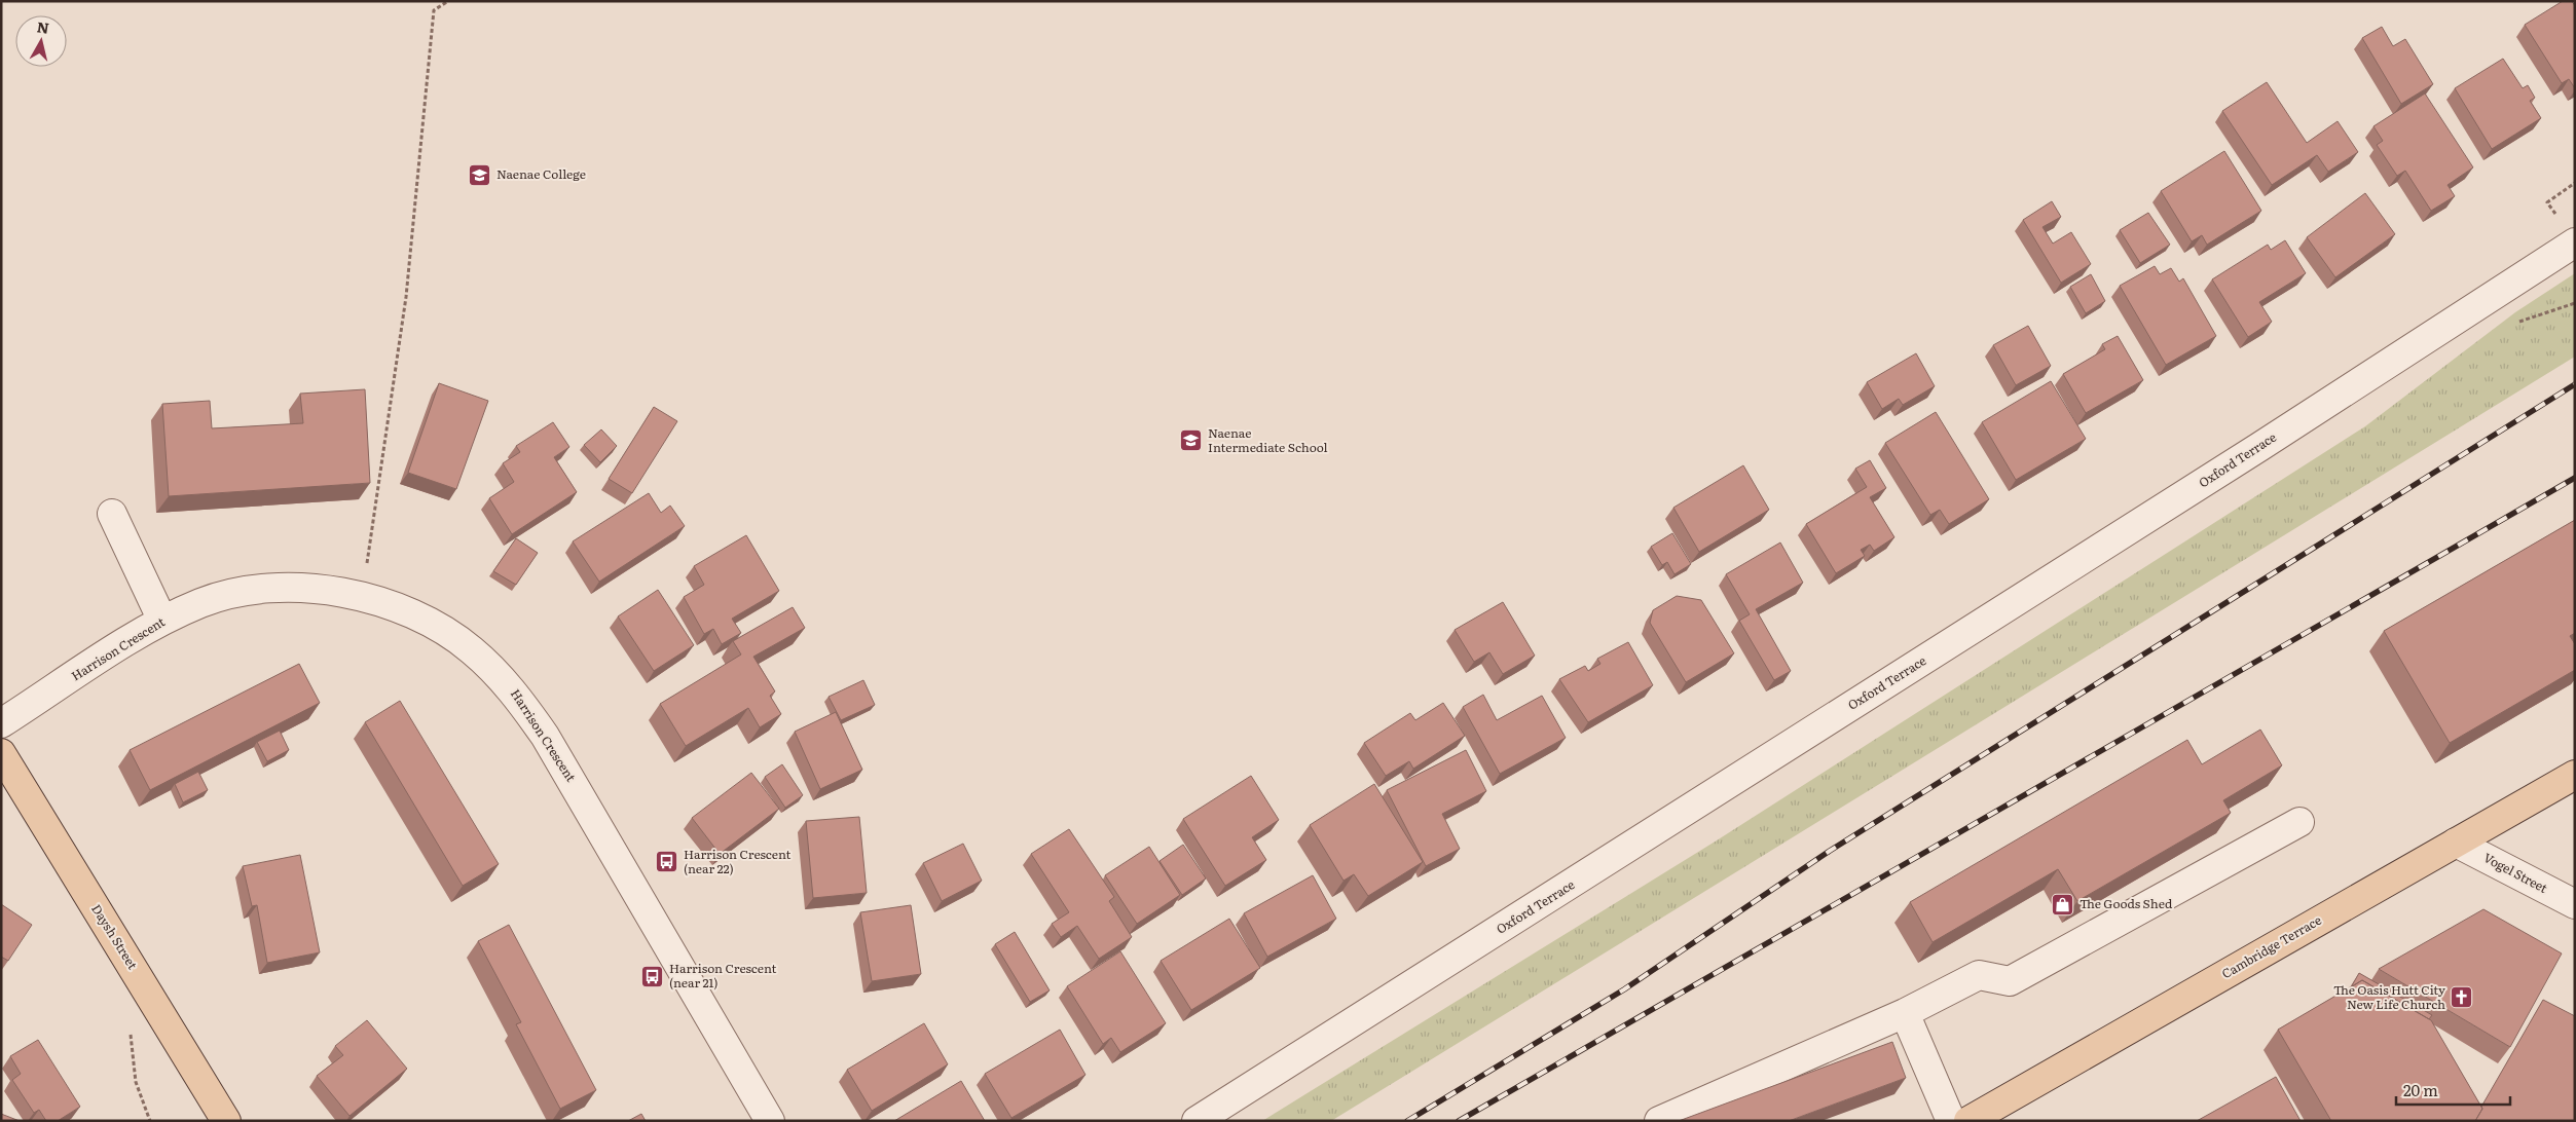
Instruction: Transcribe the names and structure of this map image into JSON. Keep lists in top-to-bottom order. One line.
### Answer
{"streets":{"main road":["Daysh Street","Cambridge Terrace"],"street":["Oxford Terrace","Harrison Crescent","Vogel Street"]},"crossings":[["Vogel Street","Cambridge Terrace"]],"places":{"school or university":["Naenae College","Naenae Intermediate School"],"bus stop":["Harrison Crescent (near 22)","Harrison Crescent (near 21)"],"shop":["The Goods Shed"],"church":["The Oasis Hutt City New Life Church"]},"scale_bar":"20 m","north":"top"}
